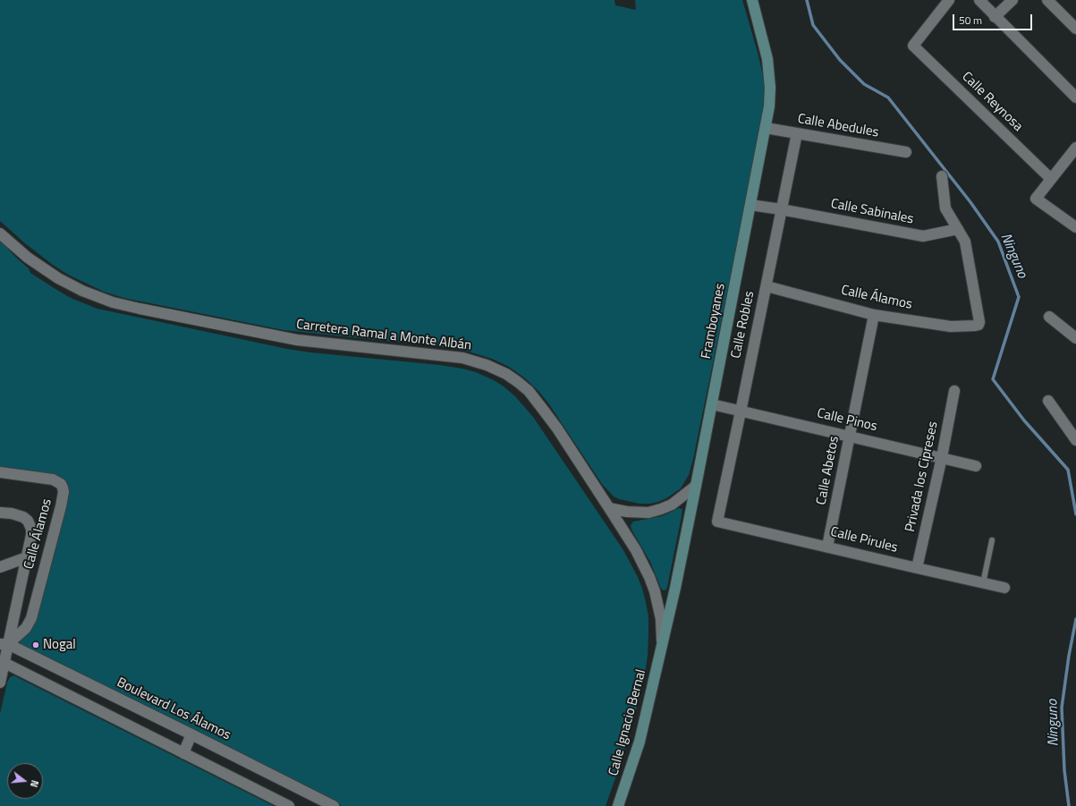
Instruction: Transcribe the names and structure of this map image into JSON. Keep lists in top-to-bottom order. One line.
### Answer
{"streets":{"main road":["Framboyanes","Calle Ignacio Bernal"],"street":["Calle Reynosa","Calle Abedules","Calle Sabinales","Calle Álamos","Calle Robles","Carretera Ramal a Monte Albán","Calle Pinos","Calle Abetos","Privada los Cipreses","Calle Pirules","Boulevard Los Álamos"]},"crossings":[["Calle Abedules","Framboyanes"],["Calle Abedules","Calle Robles"],["Calle Sabinales","Calle Álamos"],["Calle Sabinales","Framboyanes"],["Calle Sabinales","Calle Robles"],["Calle Álamos","Calle Robles"],["Calle Álamos","Calle Abetos"],["Calle Álamos","Boulevard Los Álamos"],["Framboyanes","Carretera Ramal a Monte Albán"],["Framboyanes","Calle Pinos"],["Framboyanes","Calle Ignacio Bernal"],["Calle Robles","Calle Pinos"],["Calle Robles","Calle Pirules"],["Carretera Ramal a Monte Albán","Calle Ignacio Bernal"],["Calle Pinos","Calle Abetos"],["Calle Pinos","Privada los Cipreses"],["Calle Abetos","Calle Pirules"],["Privada los Cipreses","Calle Pirules"]],"water":["Ninguno"],"places":["Nogal"],"scale_bar":"50 m","north":"right"}
